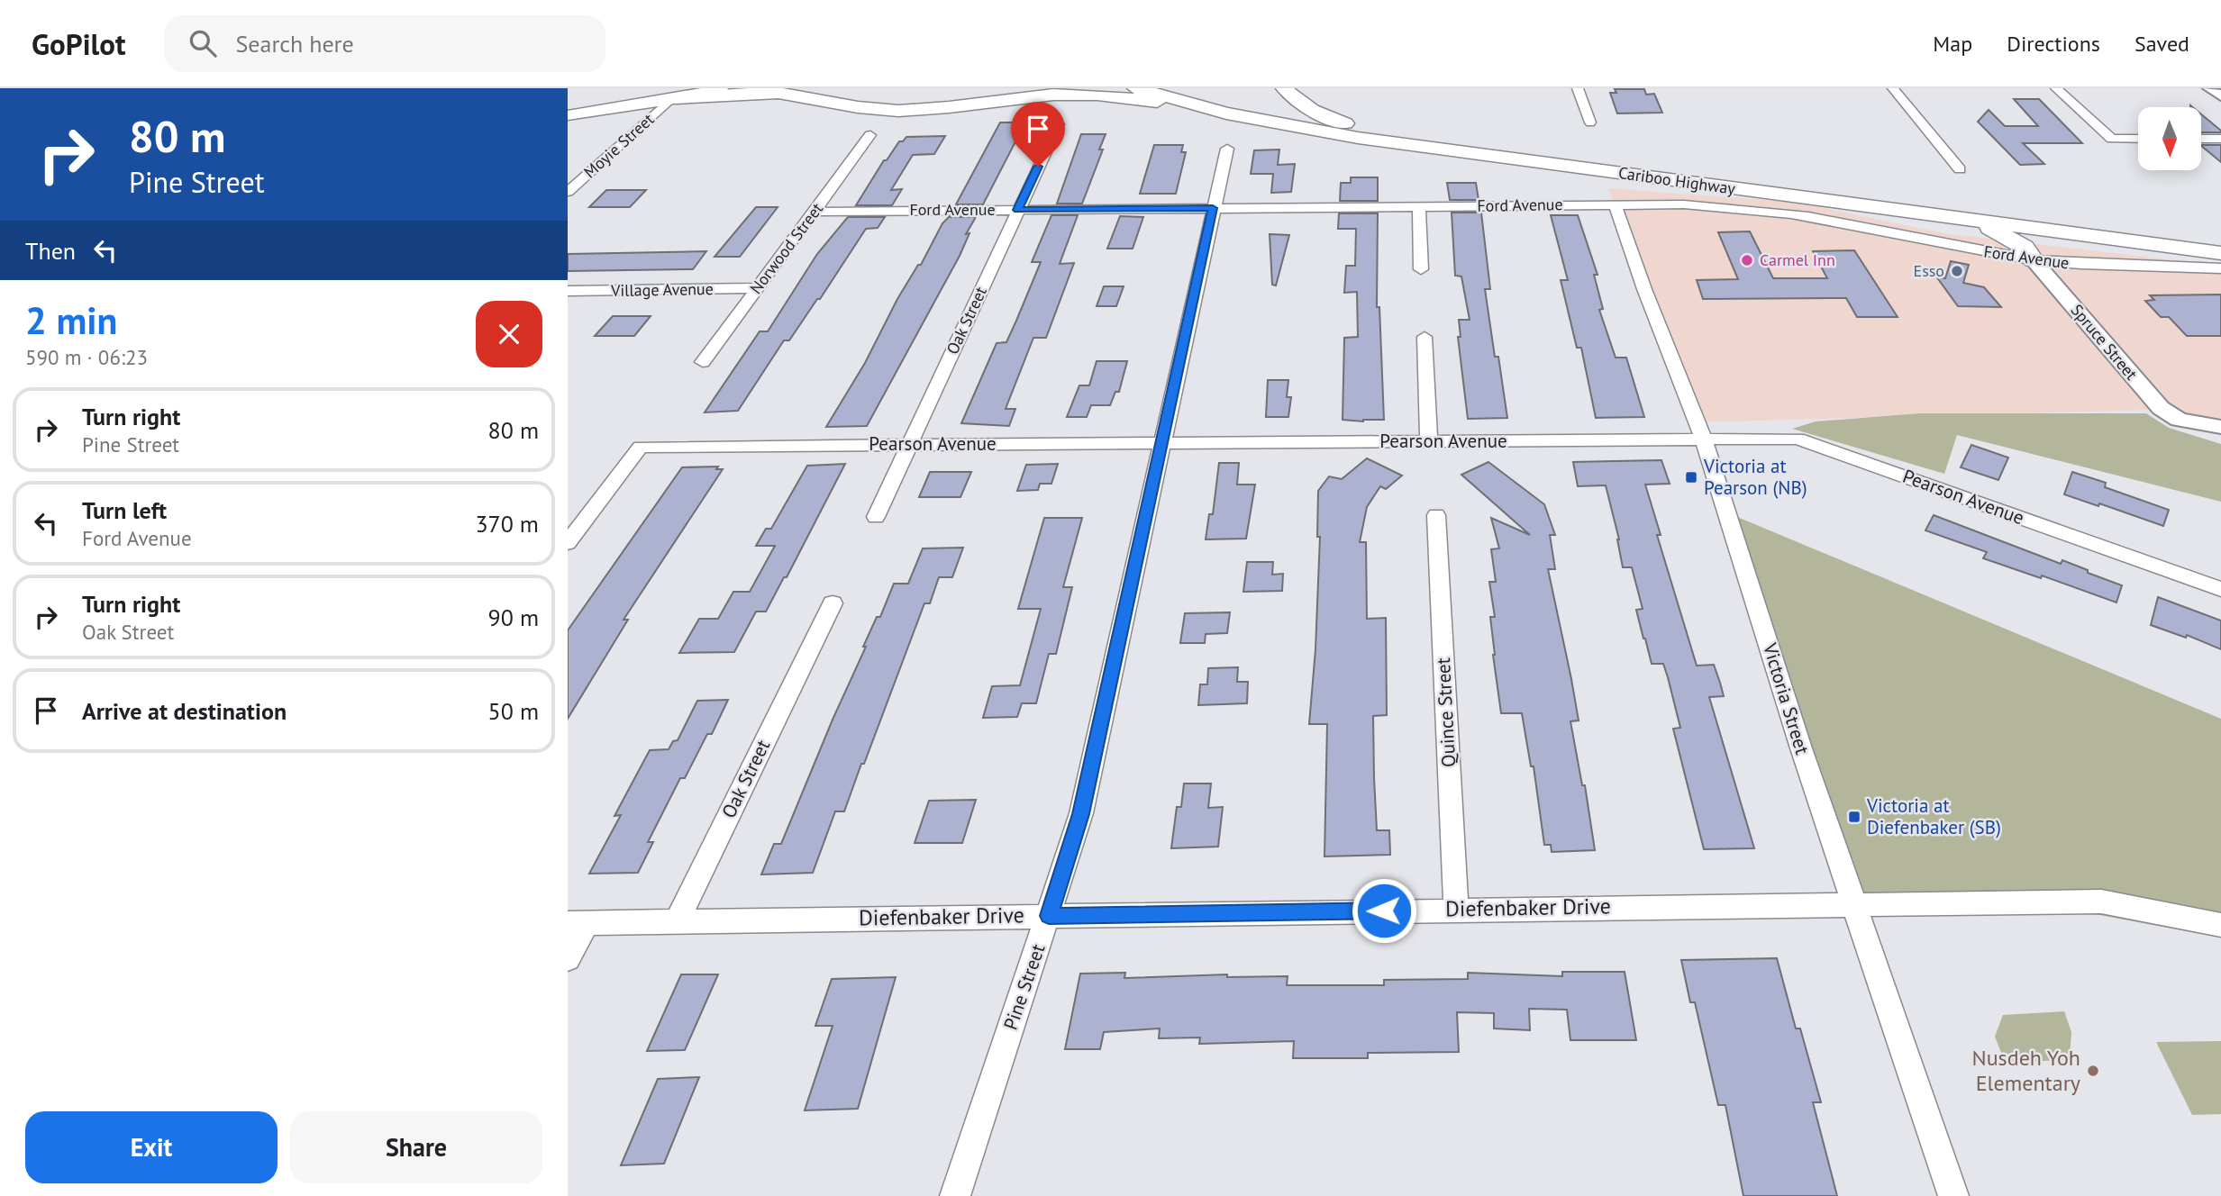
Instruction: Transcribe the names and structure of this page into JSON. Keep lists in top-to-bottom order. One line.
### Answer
{"streets":{"highway":["Cariboo Highway"],"street":["Moyie Street","Ford Avenue","Norwood Street","Village Avenue","Oak Street","Spruce Street","Pearson Avenue","Victoria Street","Quince Street","Diefenbaker Drive","Pine Street"]},"crossings":[["Ford Avenue","Norwood Street"],["Ford Avenue","Oak Street"],["Ford Avenue","Spruce Street"],["Ford Avenue","Victoria Street"],["Ford Avenue","Pine Street"],["Norwood Street","Village Avenue"],["Oak Street","Pearson Avenue"],["Oak Street","Diefenbaker Drive"],["Pearson Avenue","Victoria Street"],["Pearson Avenue","Pine Street"],["Victoria Street","Diefenbaker Drive"],["Quince Street","Diefenbaker Drive"],["Diefenbaker Drive","Pine Street"]],"places":{"other":["Carmel Inn","Esso","Nusdeh Yoh Elementary"],"transit":["Victoria at Pearson (NB)","Victoria at Diefenbaker (SB)"]},"north":"bottom","page":{"header":"GoPilot","search":"Search here","nav":["Map","Directions","Saved"],"turn":["80 m","Pine Street"],"then":"Then","heading":["2 min","590 m · 06:23"],"list":[{"name":"Turn right","note":"Pine Street","value":"80 m"},{"name":"Turn left","note":"Ford Avenue","value":"370 m"},{"name":"Turn right","note":"Oak Street","value":"90 m"},{"name":"Arrive at destination","value":"50 m"}],"buttons":["Exit","Share"]}}
